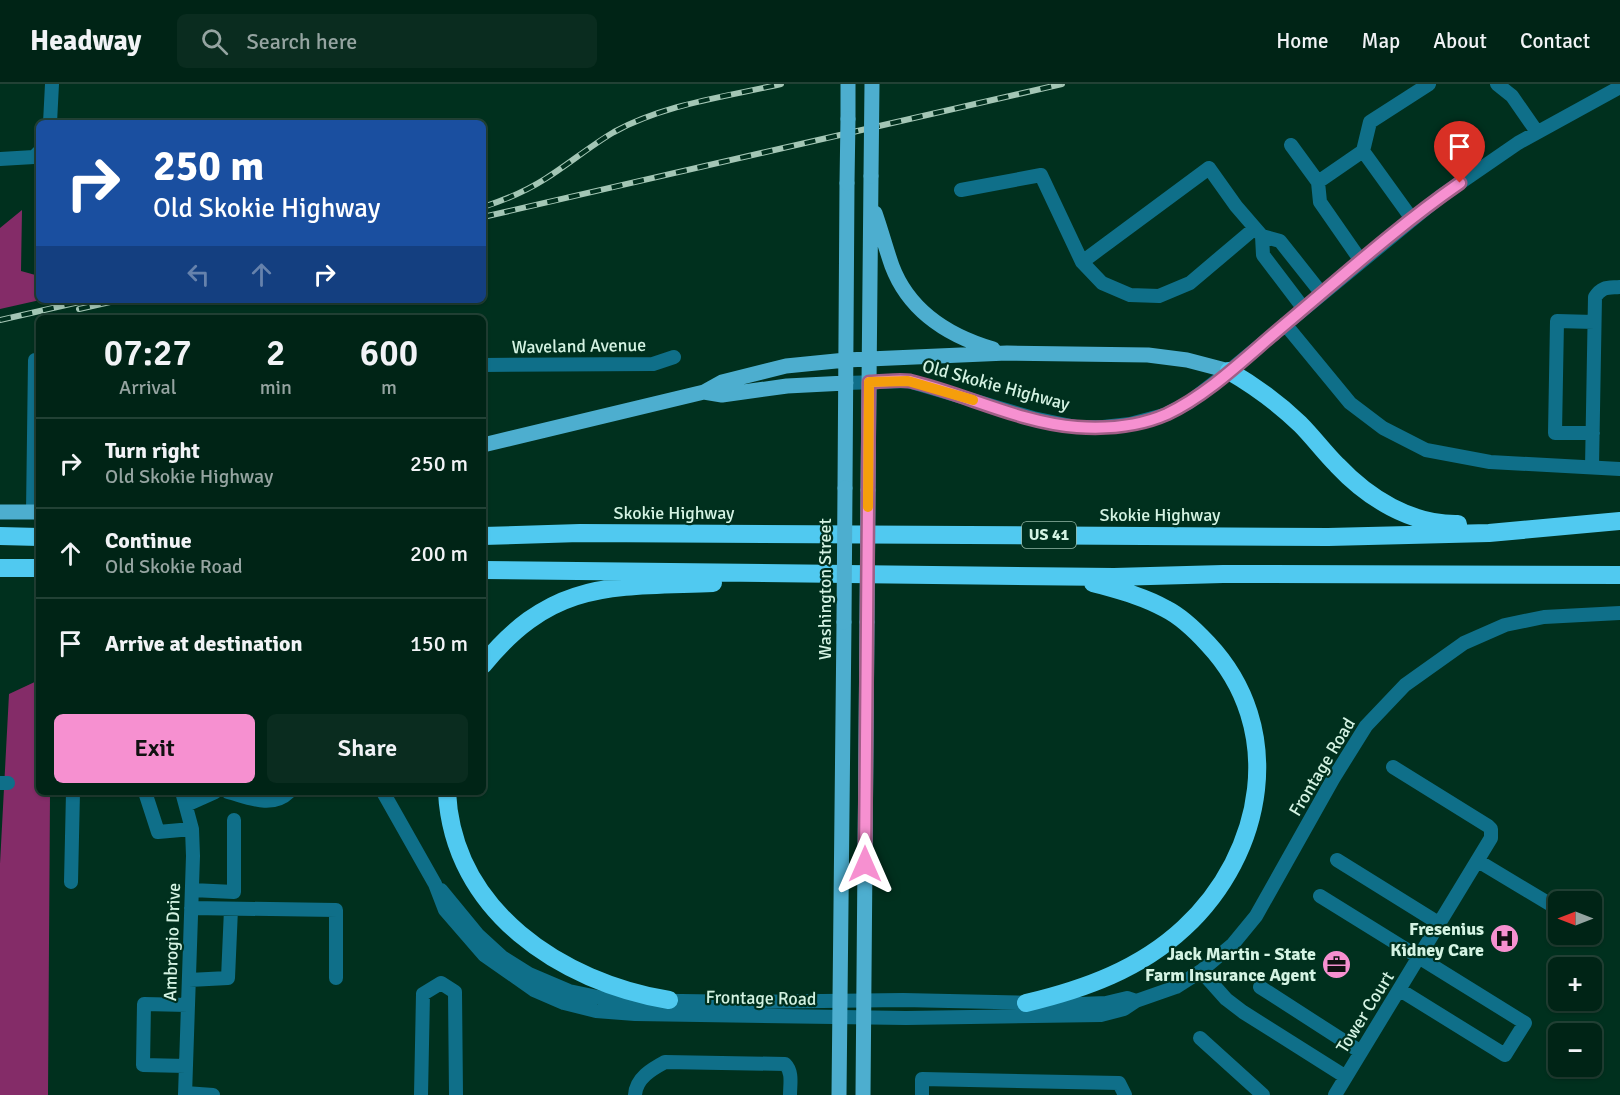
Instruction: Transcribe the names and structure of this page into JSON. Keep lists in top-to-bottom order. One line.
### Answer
{"streets":{"highway":["Skokie Highway","US 41"],"main road":["Old Skokie Highway","Washington Street"],"street":["Waveland Avenue","Frontage Road","Ambrogio Drive","Tower Court"]},"crossings":[["Old Skokie Highway","Washington Street"],["Washington Street","Frontage Road"]],"places":{"hospital":["Fresenius Kidney Care"],"office":["Jack Martin - State Farm Insurance Agent"]},"north":"left","page":{"header":"Headway","search":"Search here","nav":["Home","Map","About","Contact"],"turn":["250 m","Old Skokie Highway"],"eta":["07:27","Arrival","2","min","600","m"],"list":[{"name":"Turn right","note":"Old Skokie Highway","value":"250 m"},{"name":"Continue","note":"Old Skokie Road","value":"200 m"},{"name":"Arrive at destination","value":"150 m"}],"buttons":["Exit","Share"],"map_buttons":["+","−"]}}
